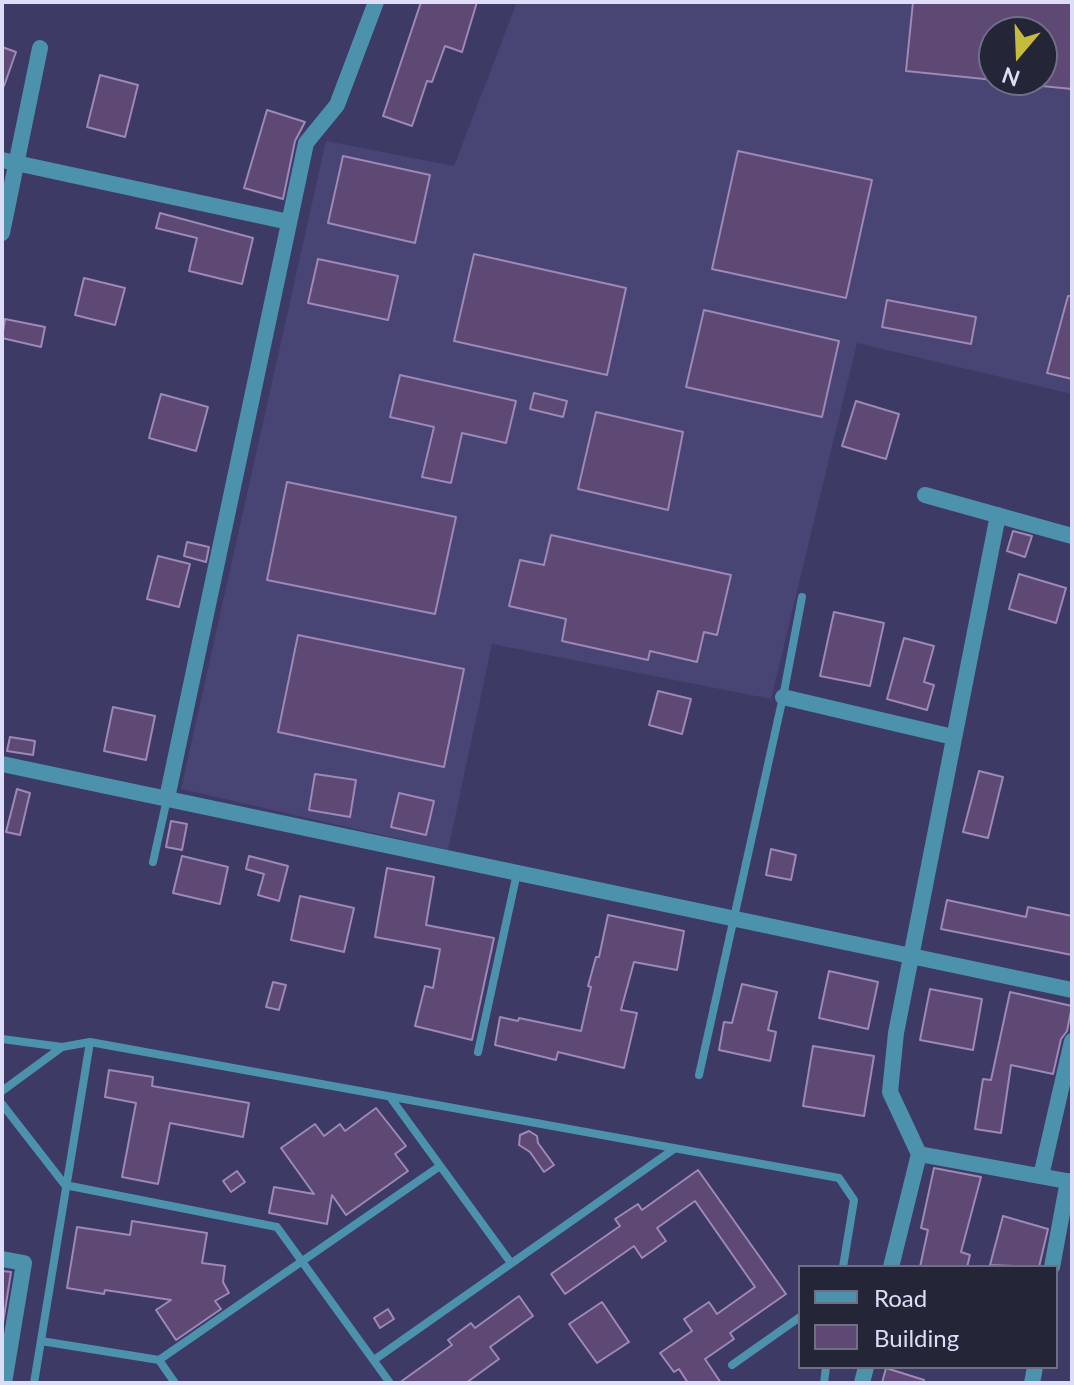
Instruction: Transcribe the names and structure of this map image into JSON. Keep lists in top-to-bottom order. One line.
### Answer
{"legend":["Road","Building"],"north":"bottom"}
